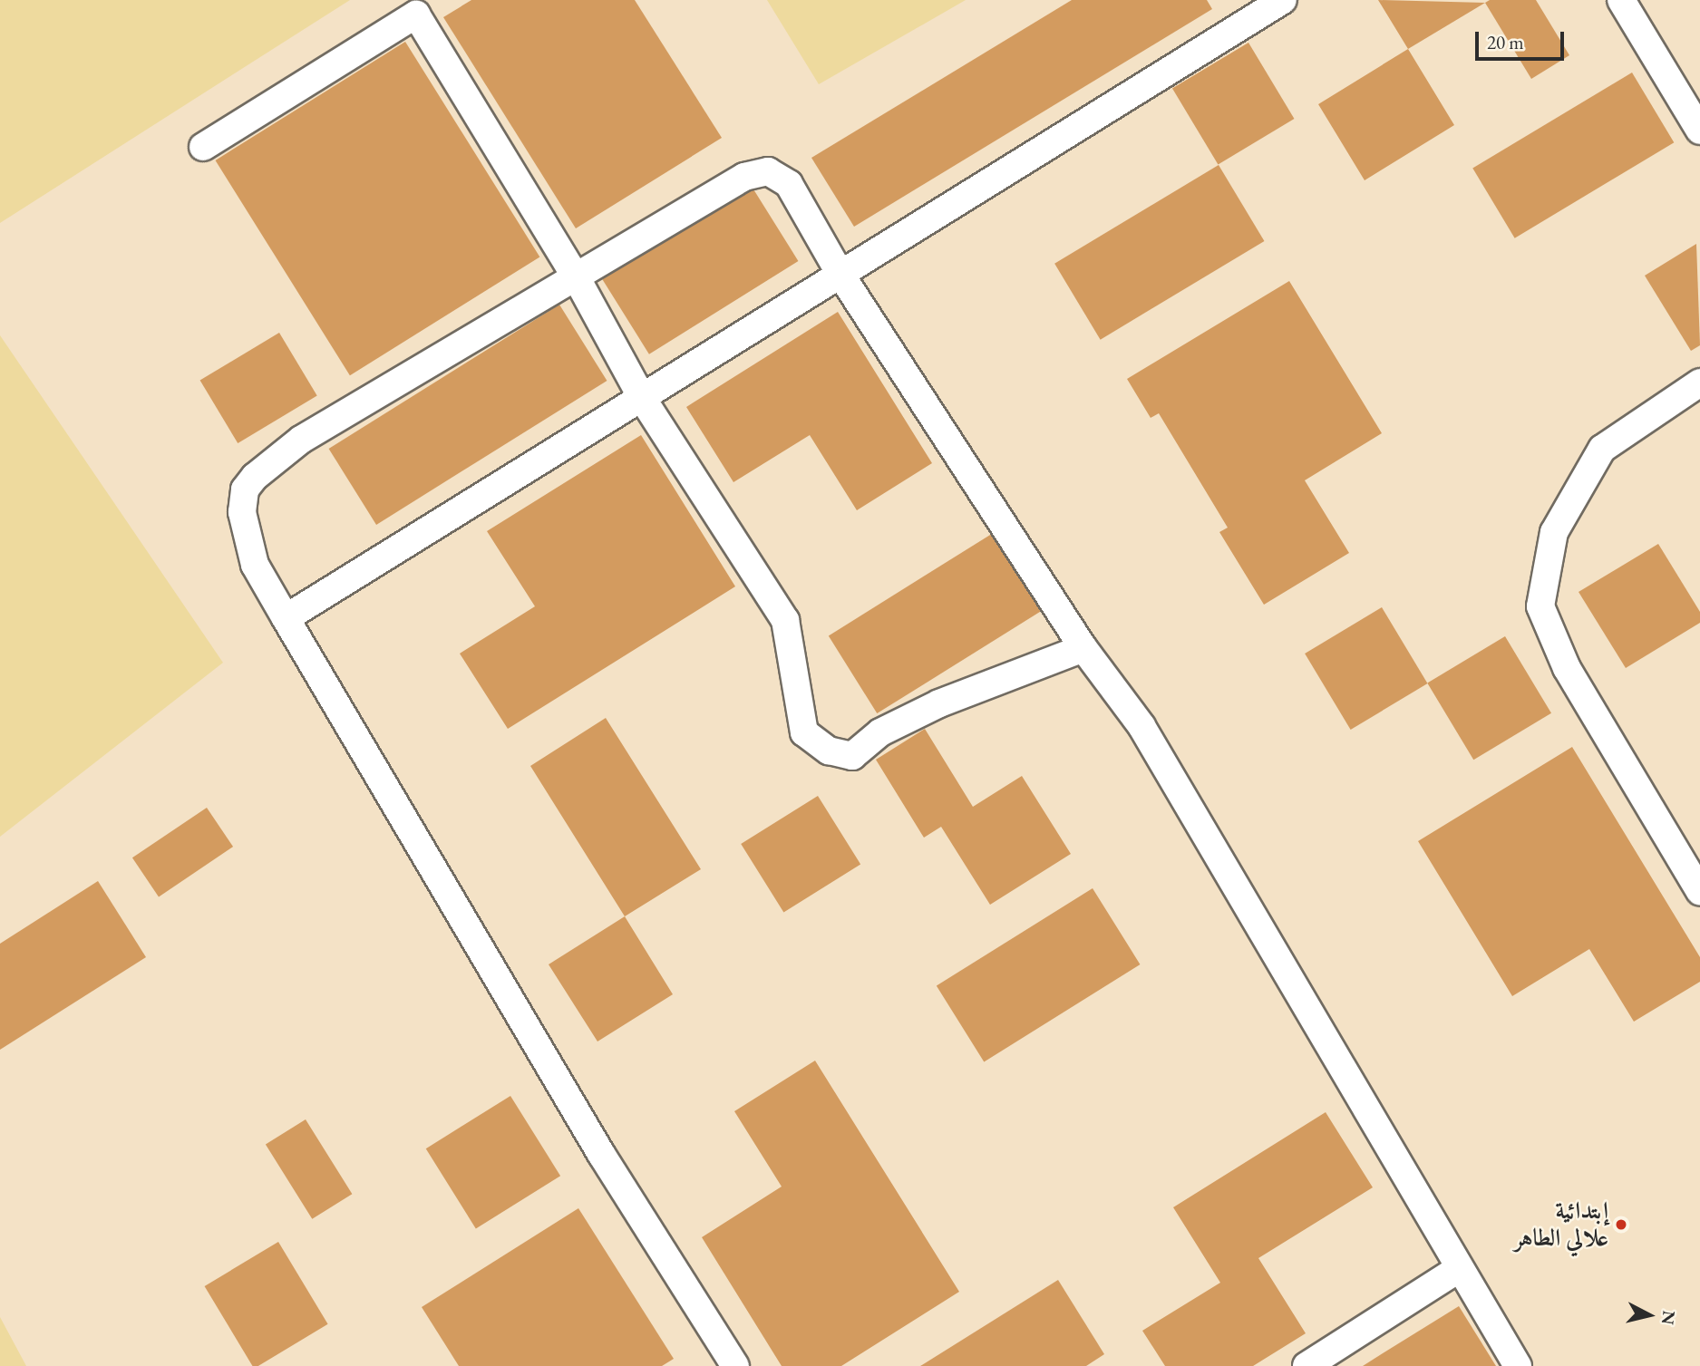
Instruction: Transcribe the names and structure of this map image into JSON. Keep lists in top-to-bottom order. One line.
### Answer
{"places":["إبتدائية علالي الطاهر"],"scale_bar":"20 m","north":"right"}
